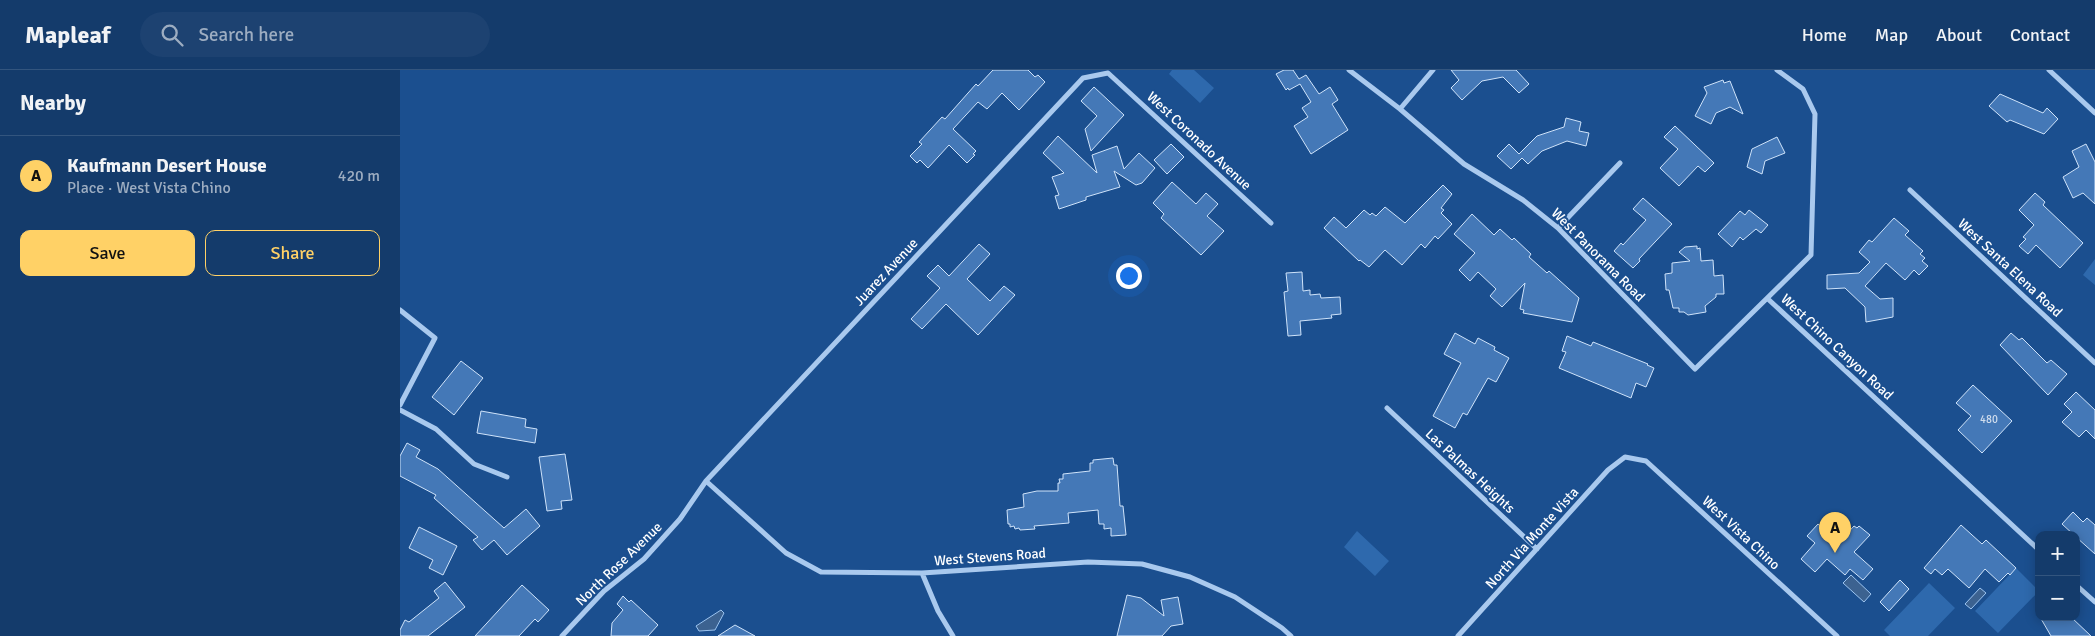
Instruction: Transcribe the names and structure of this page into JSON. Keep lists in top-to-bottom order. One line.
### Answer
{"streets":{"street":["West Coronado Avenue","West Panorama Road","West Santa Elena Road","Juarez Avenue","West Chino Canyon Road","Las Palmas Heights","West Vista Chino","North Via Monte Vista","West Stevens Road","North Rose Avenue"]},"crossings":[["West Coronado Avenue","Juarez Avenue"],["West Panorama Road","West Chino Canyon Road"],["Juarez Avenue","West Stevens Road"],["Juarez Avenue","North Rose Avenue"],["Las Palmas Heights","North Via Monte Vista"],["West Vista Chino","North Via Monte Vista"],["West Stevens Road","North Rose Avenue"]],"house_numbers":["480"],"page":{"header":"Mapleaf","search":"Search here","nav":["Home","Map","About","Contact"],"heading":"Nearby","list":[{"mark":"A","name":"Kaufmann Desert House","note":"Place · West Vista Chino","value":"420 m"}],"buttons":["Save","Share"],"pins":"A","map_buttons":["+","−"]}}
